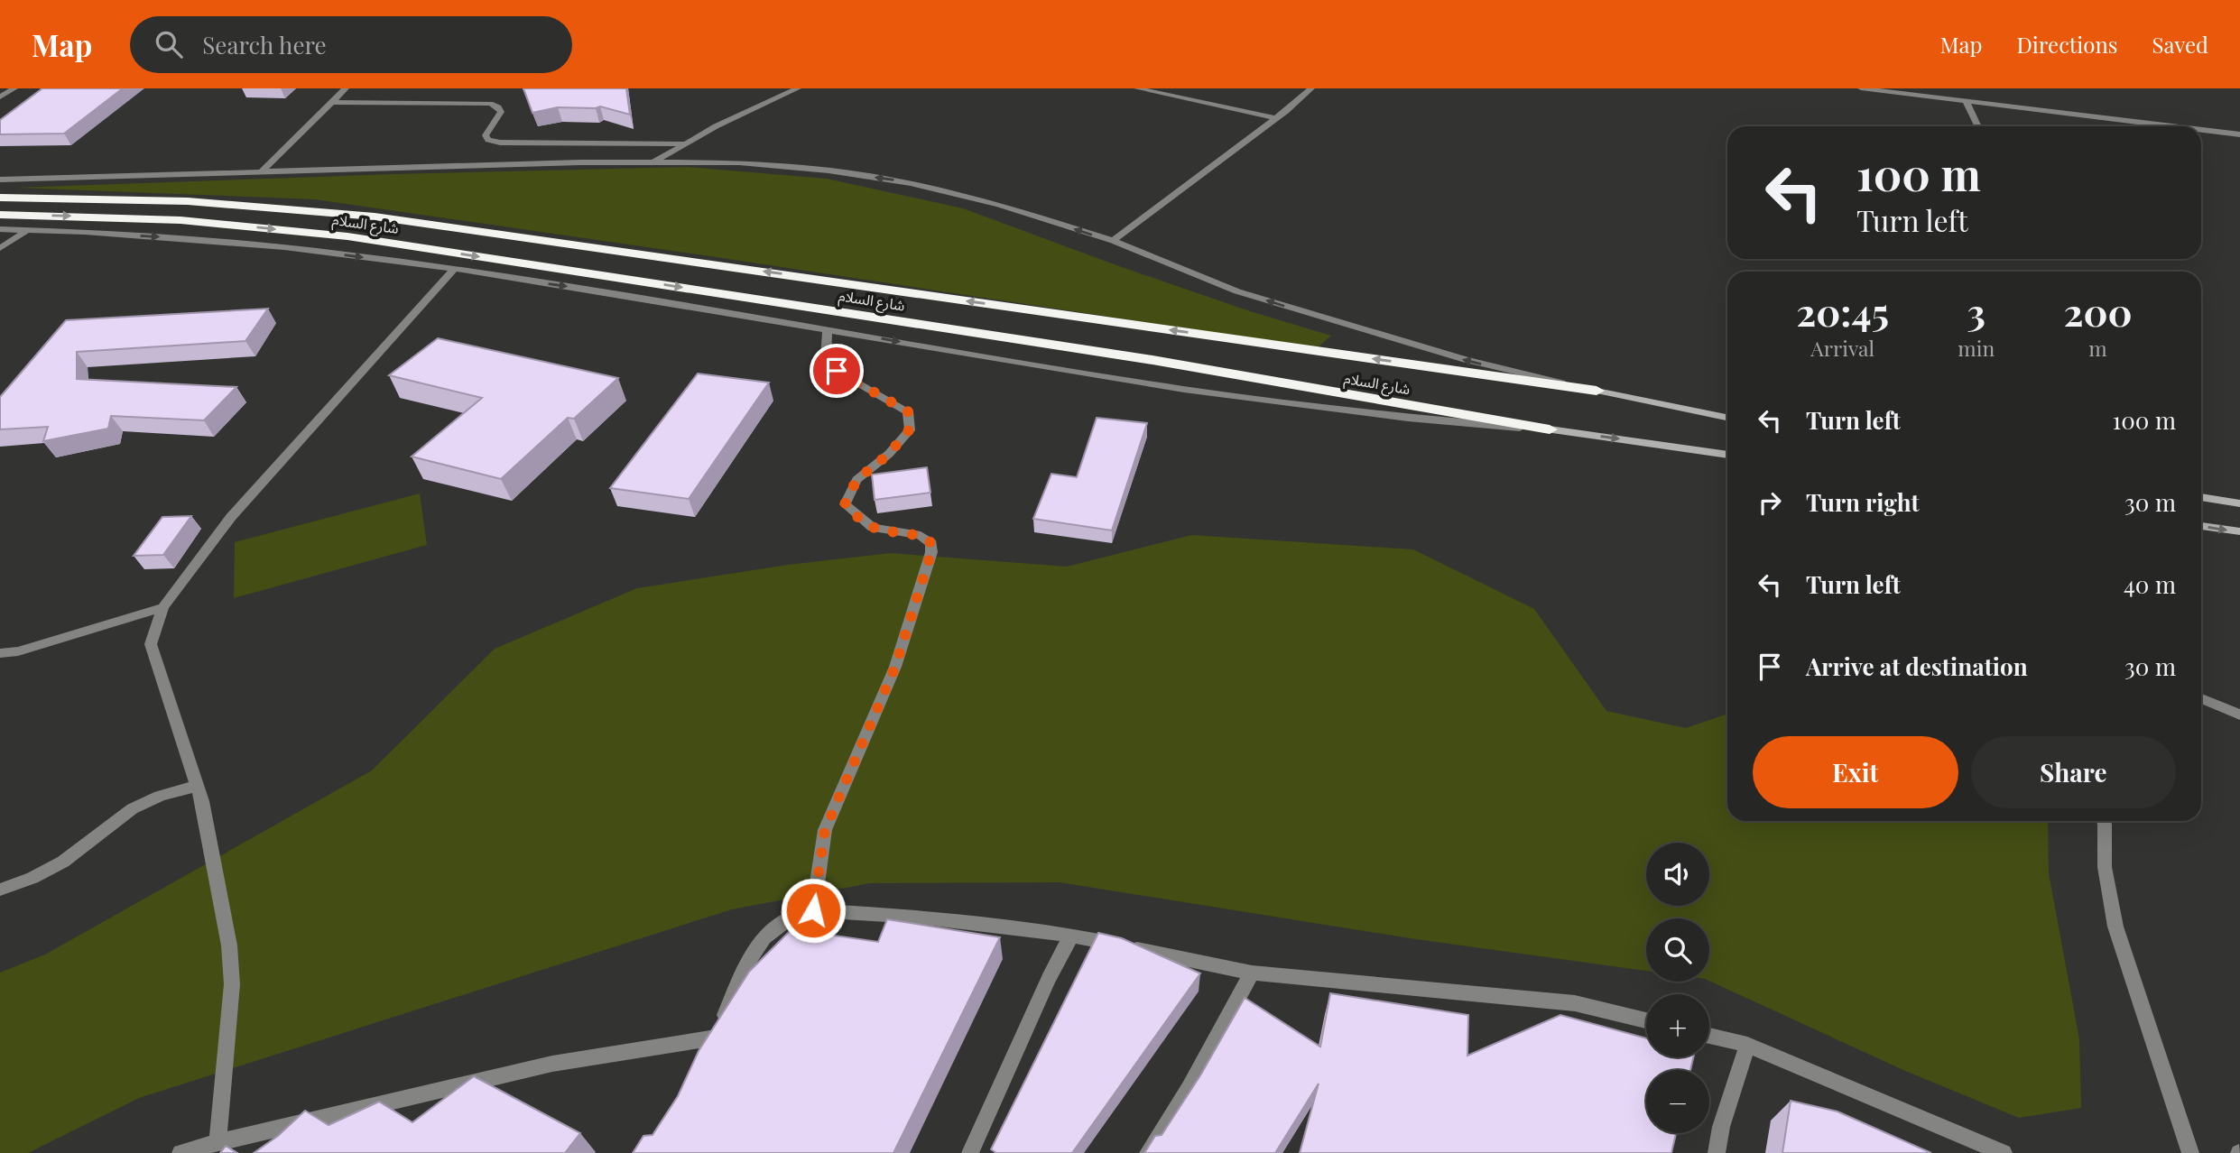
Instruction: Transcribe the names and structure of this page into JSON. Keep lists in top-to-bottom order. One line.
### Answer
{"streets":{"highway":["شارع السلام"]},"page":{"header":"Map","search":"Search here","nav":["Map","Directions","Saved"],"turn":["100 m","Turn left"],"eta":["20:45","Arrival","3","min","200","m"],"list":[{"name":"Turn left","value":"100 m"},{"name":"Turn right","value":"30 m"},{"name":"Turn left","value":"40 m"},{"name":"Arrive at destination","value":"30 m"}],"buttons":["Exit","Share"],"map_buttons":["+","−"]}}
